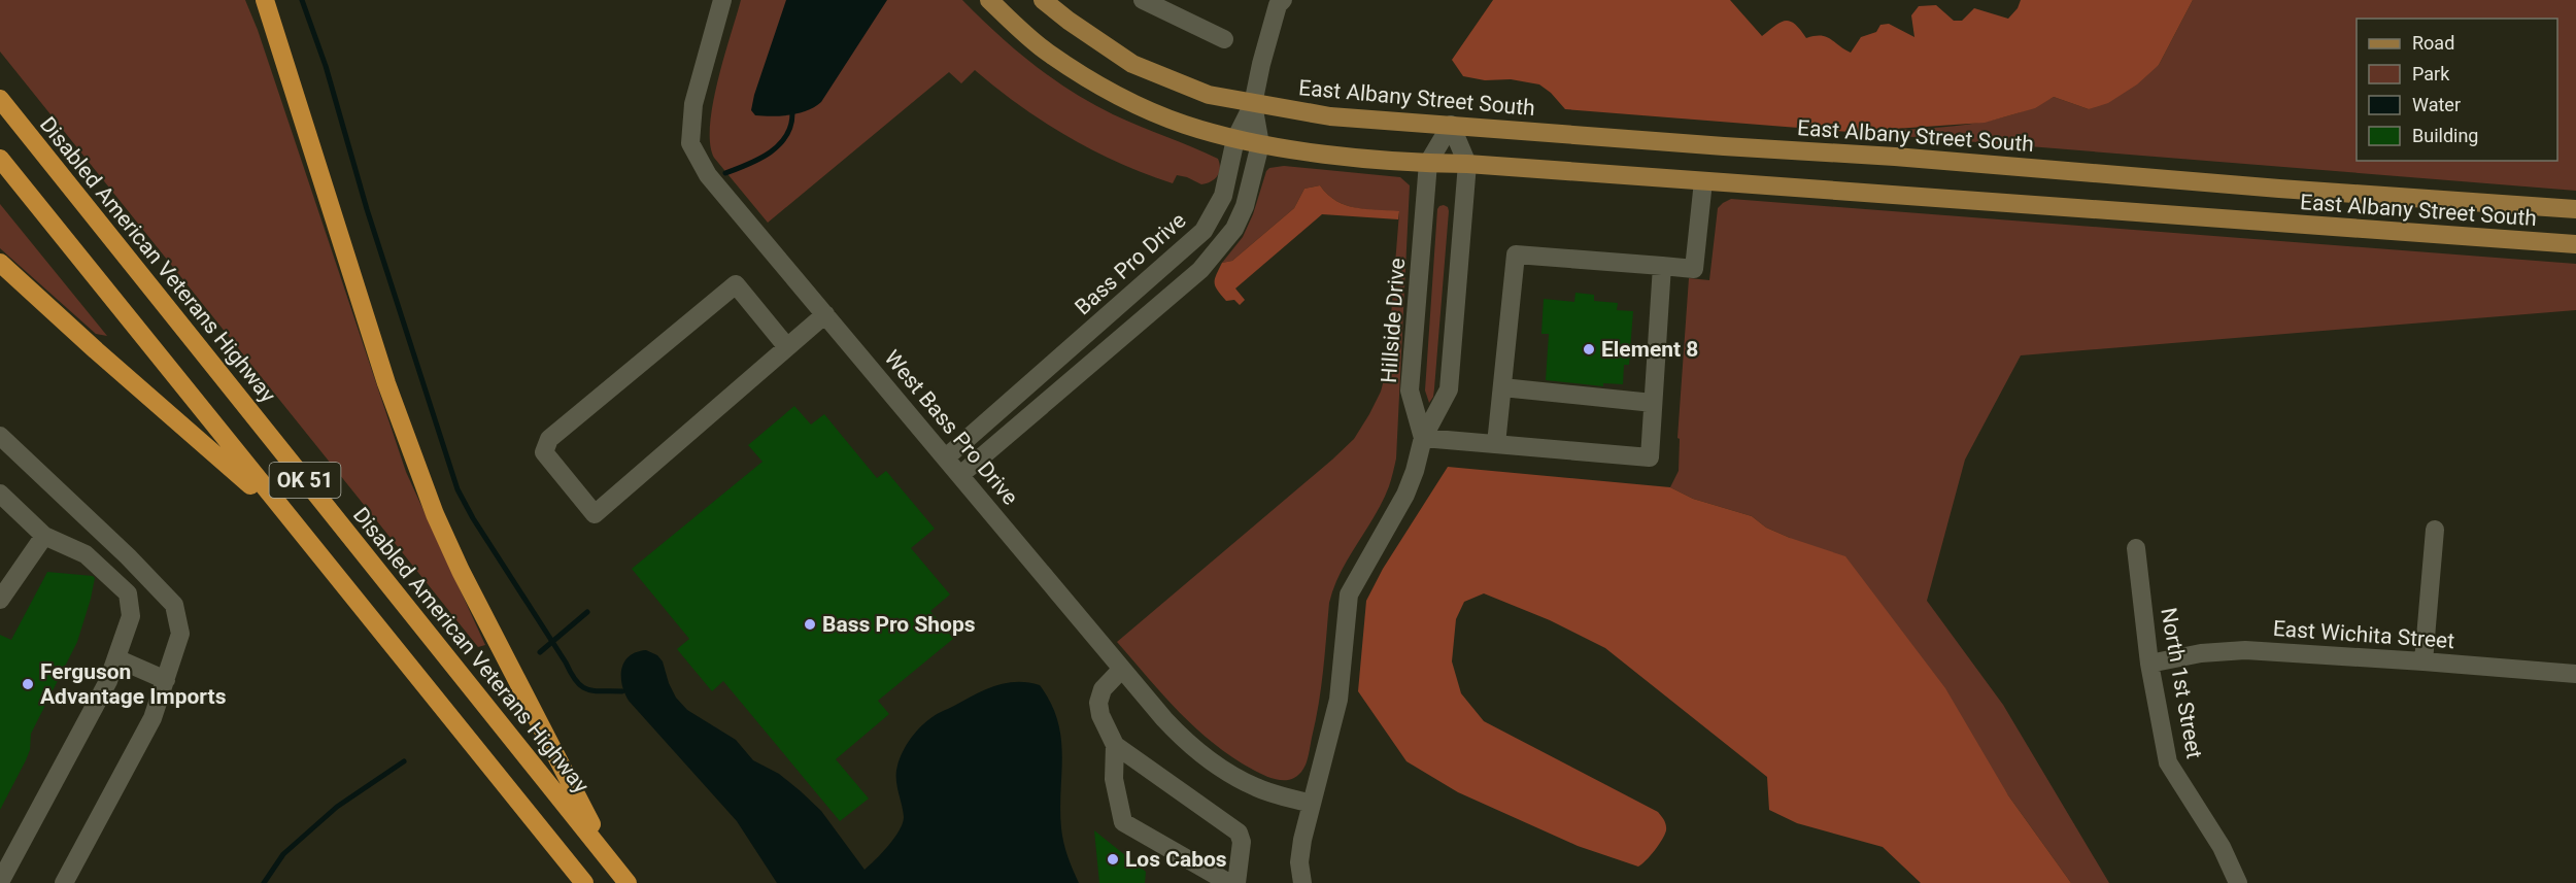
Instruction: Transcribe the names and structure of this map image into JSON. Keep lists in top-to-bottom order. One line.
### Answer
{"streets":{"highway":["Disabled American Veterans Highway","OK 51"],"main road":["East Albany Street South"],"street":["Bass Pro Drive","Hillside Drive","West Bass Pro Drive","East Wichita Street","North 1st Street"]},"crossings":[["East Albany Street South","Bass Pro Drive"],["East Albany Street South","Hillside Drive"],["Bass Pro Drive","West Bass Pro Drive"],["Hillside Drive","West Bass Pro Drive"],["East Wichita Street","North 1st Street"]],"places":["Element 8","Bass Pro Shops","Ferguson Advantage Imports","Los Cabos"],"legend":["Road","Park","Water","Building"]}
